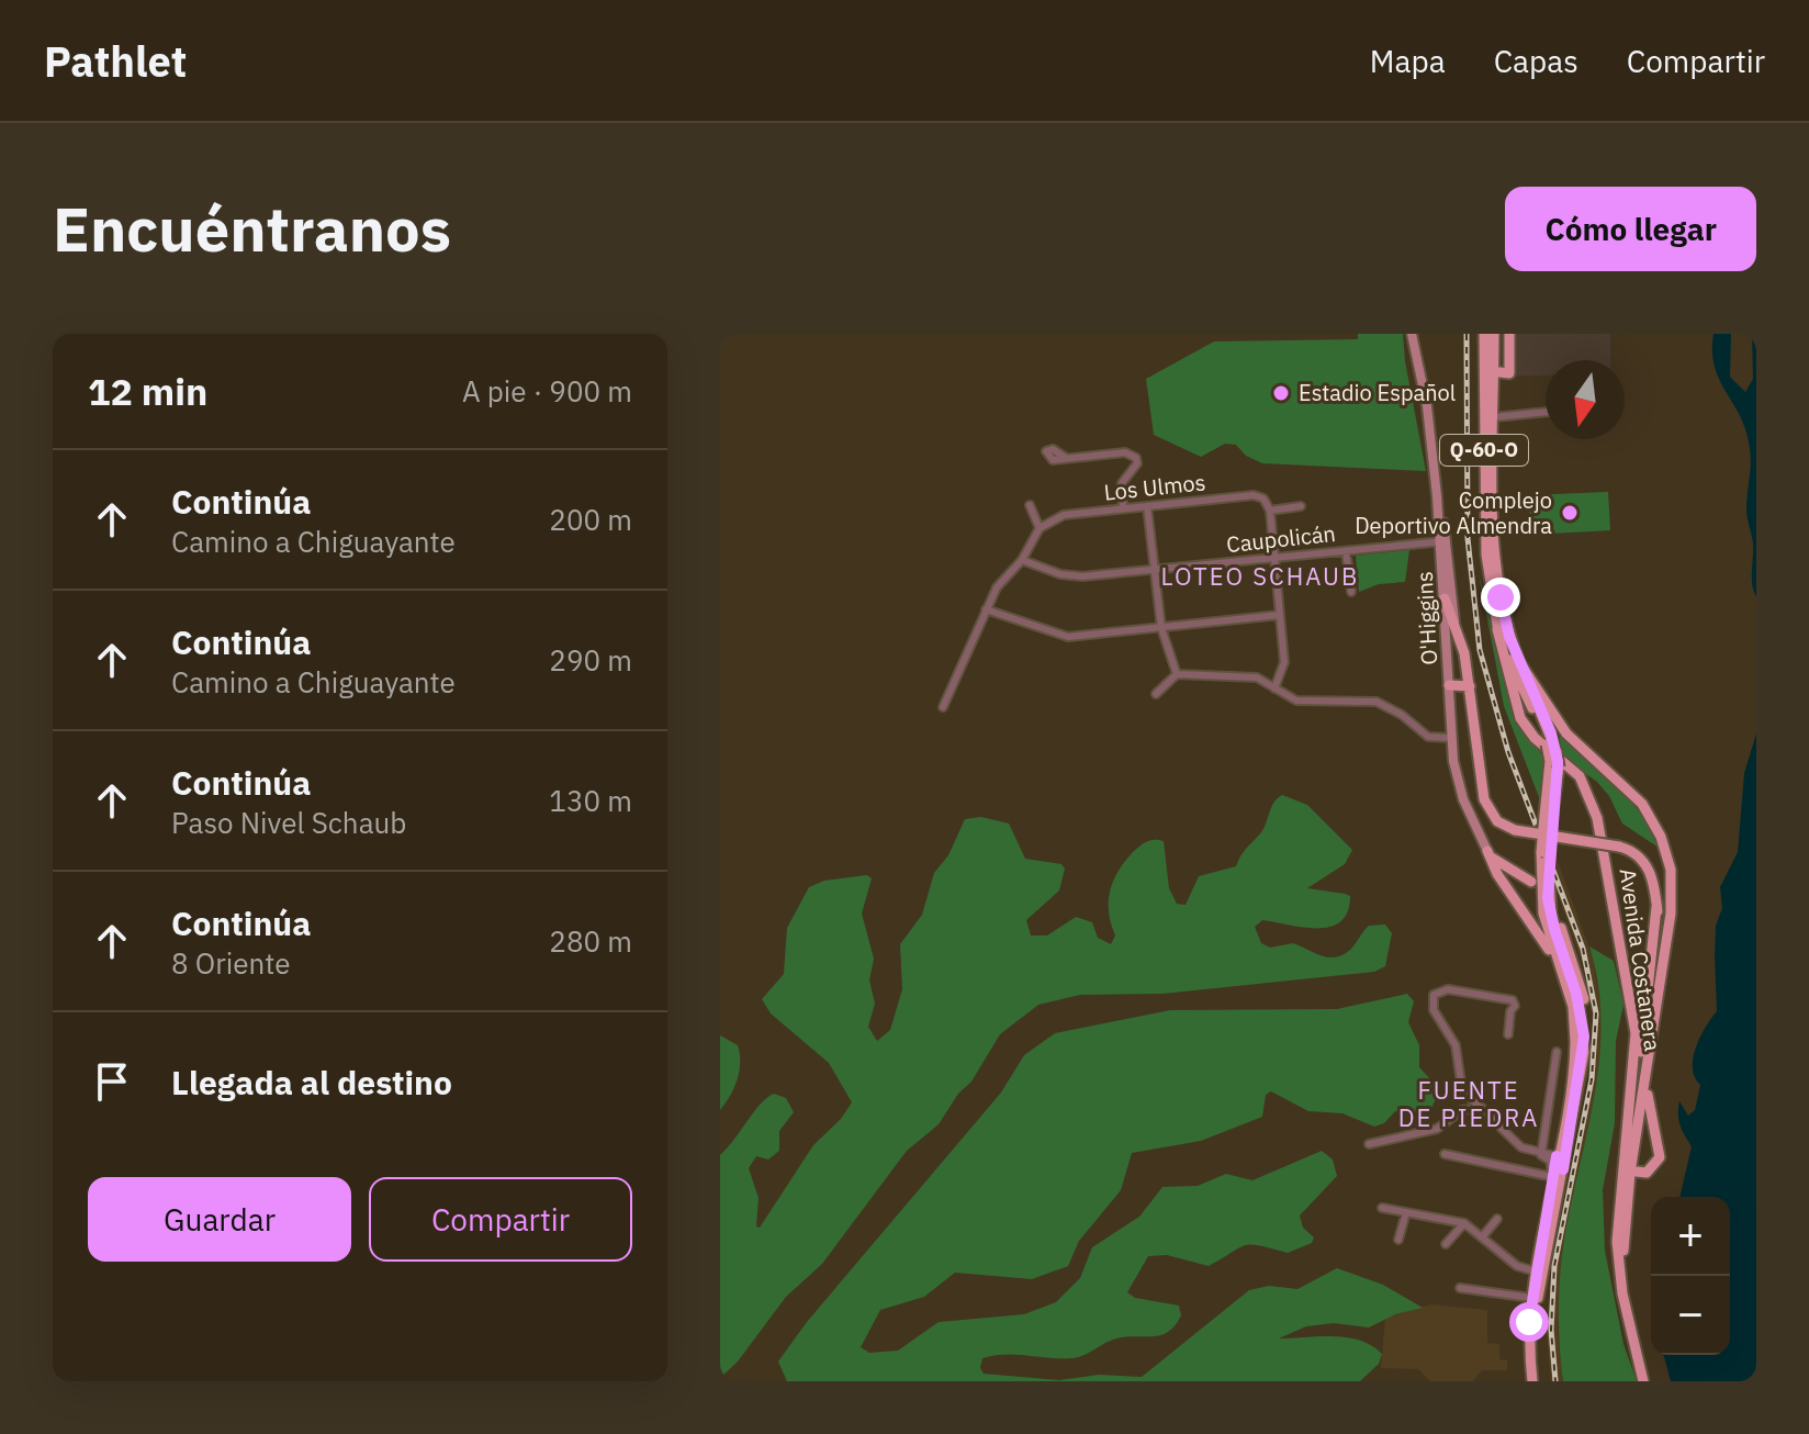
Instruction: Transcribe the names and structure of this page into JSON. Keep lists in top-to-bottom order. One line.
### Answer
{"streets":{"main road":["Q-60-O","O'Higgins","Avenida Costanera"],"street":["Los Ulmos","Caupolicán"]},"crossings":[["Q-60-O","Avenida Costanera"],["Caupolicán","O'Higgins"]],"districts":["LOTEO SCHAUB","FUENTE DE PIEDRA"],"places":["Estadio Español","Complejo Deportivo Almendra"],"north":"bottom","page":{"header":"Pathlet","nav":["Mapa","Capas","Compartir"],"buttons":["Cómo llegar",["Guardar","Compartir"]],"title":"Encuéntranos","heading":["12 min","A pie · 900 m"],"list":[["Continúa","Camino a Chiguayante","200 m"],["Continúa","Camino a Chiguayante","290 m"],["Continúa","Paso Nivel Schaub","130 m"],["Continúa","8 Oriente","280 m"],"Llegada al destino"],"map_buttons":["+","−"]}}
